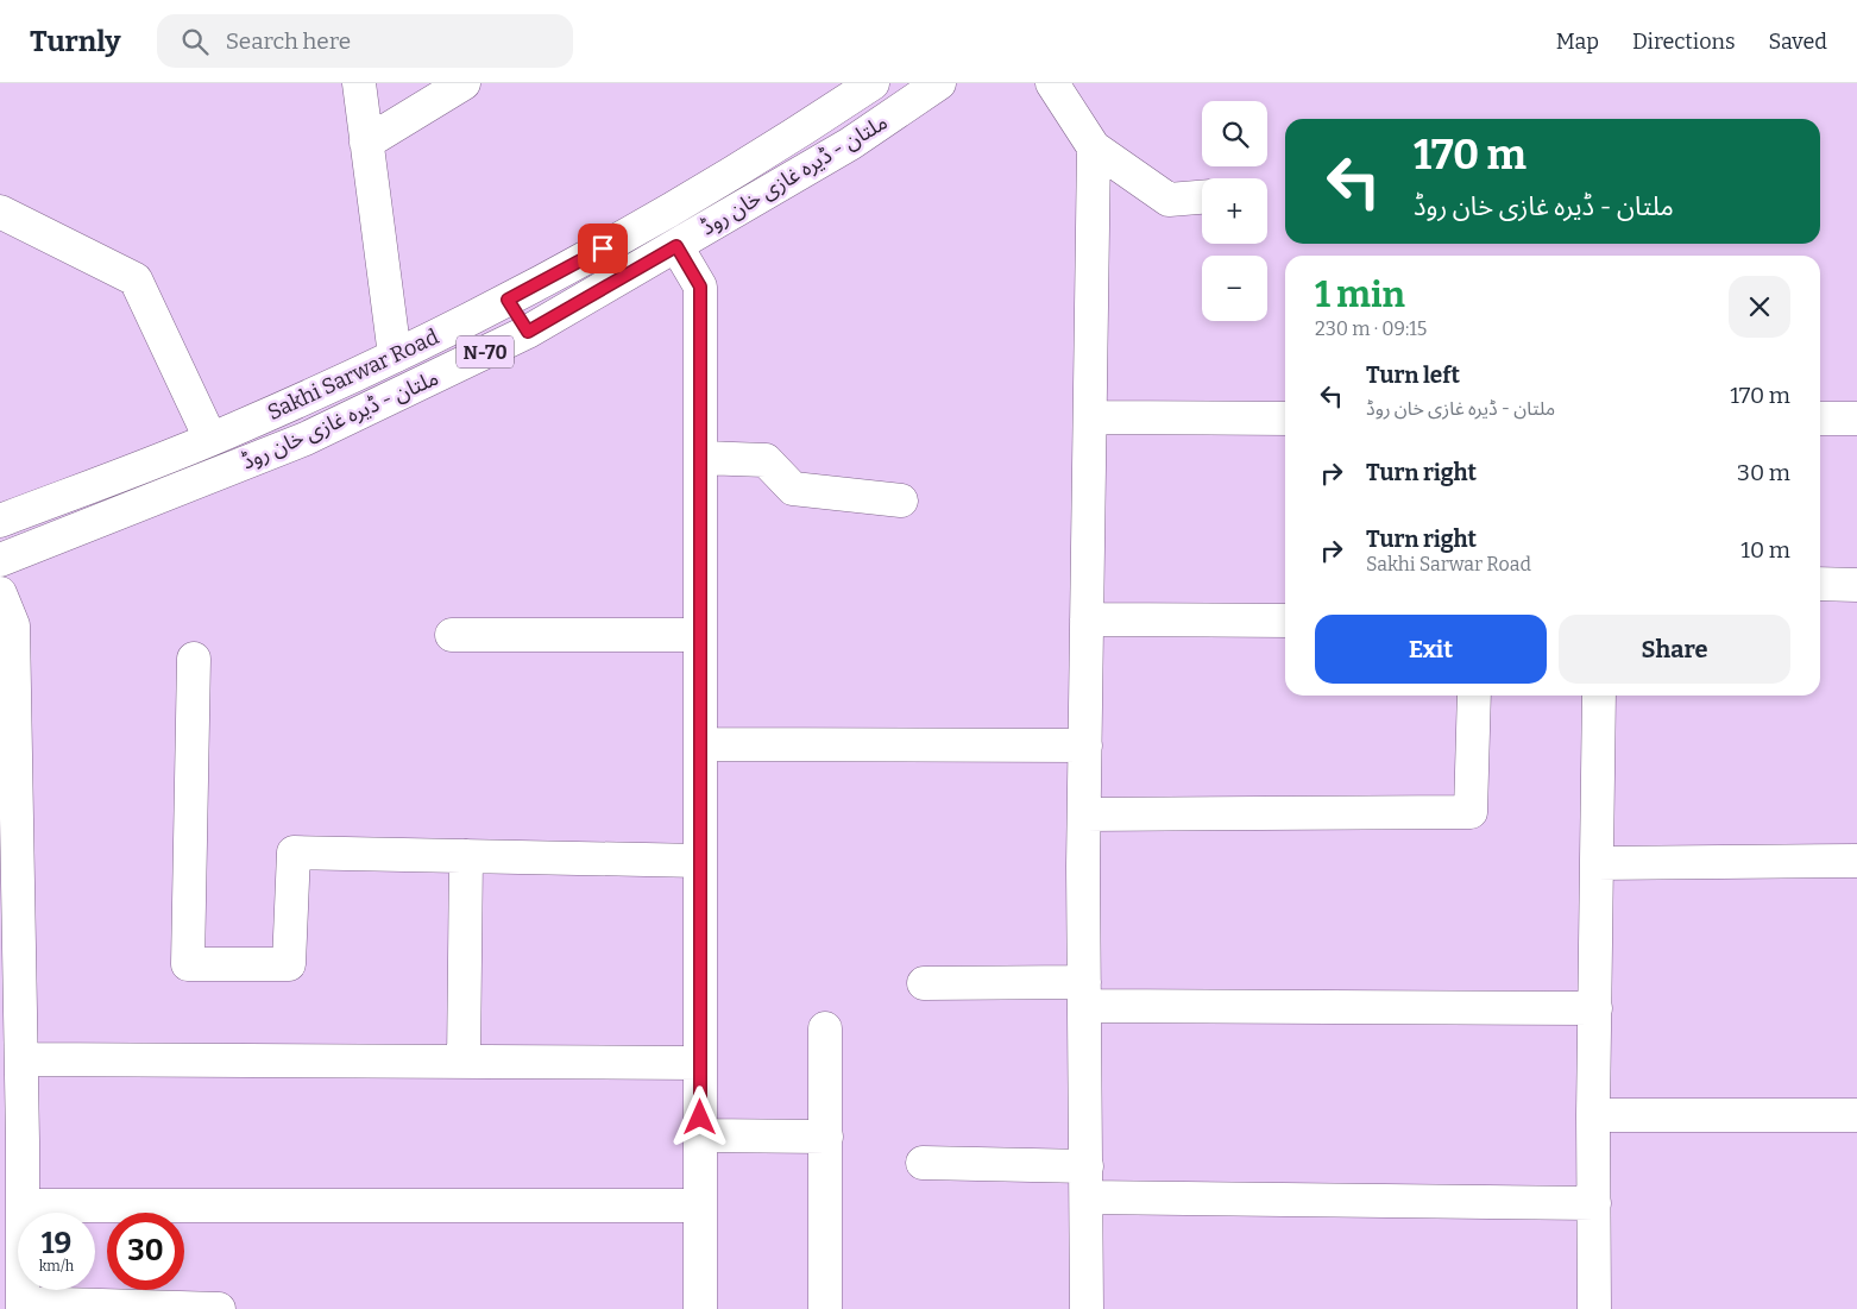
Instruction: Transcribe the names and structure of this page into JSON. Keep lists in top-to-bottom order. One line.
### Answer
{"streets":{"main road":["ملتان - ڈیرہ غازی خان روڈ","N-70","Sakhi Sarwar Road"]},"page":{"header":"Turnly","search":"Search here","nav":["Map","Directions","Saved"],"map_buttons":["+","−"],"turn":["170 m","ملتان - ڈیرہ غازی خان روڈ"],"heading":["1 min","230 m · 09:15"],"list":[{"name":"Turn left","note":"ملتان - ڈیرہ غازی خان روڈ","value":"170 m"},{"name":"Turn right","value":"30 m"},{"name":"Turn right","note":"Sakhi Sarwar Road","value":"10 m"}],"buttons":["Exit","Share"],"speed":"19 km/h","limit":"30"}}
